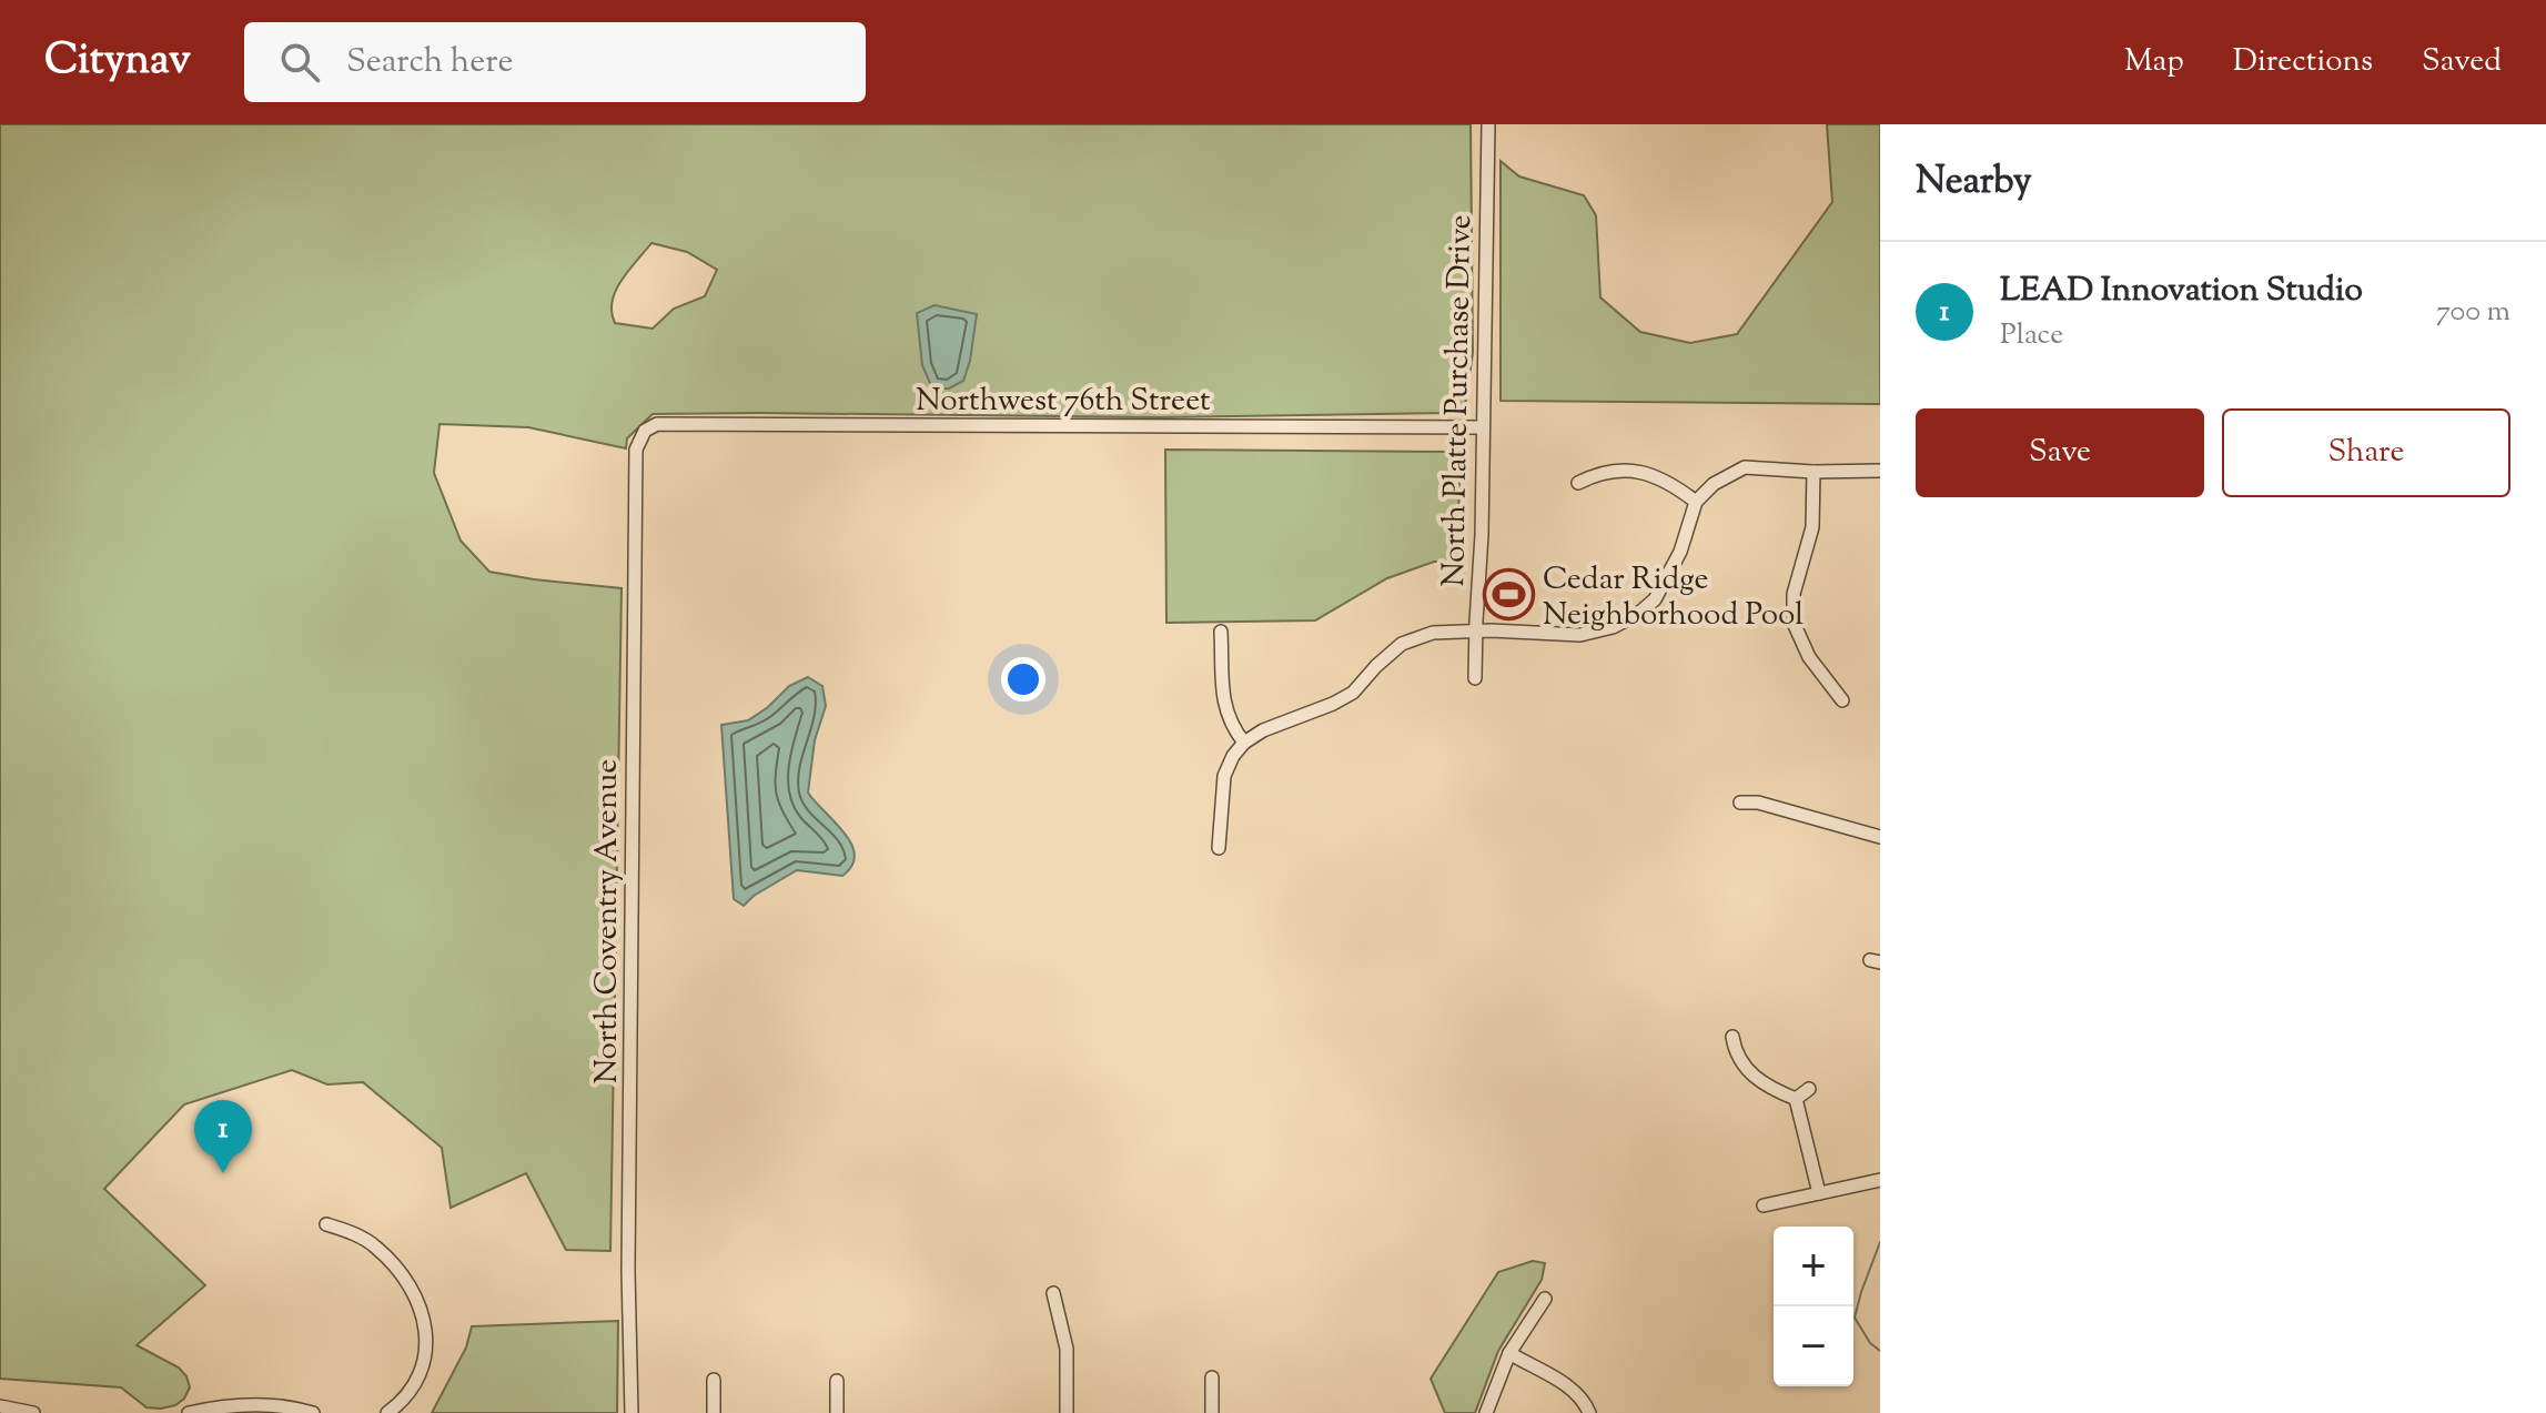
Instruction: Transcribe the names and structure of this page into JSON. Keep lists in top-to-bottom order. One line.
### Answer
{"streets":{"street":["Northwest 76th Street","North Platte Purchase Drive","North Coventry Avenue"]},"crossings":[["Northwest 76th Street","North Platte Purchase Drive"],["Northwest 76th Street","North Coventry Avenue"]],"places":{"sports":["Cedar Ridge Neighborhood Pool"]},"page":{"header":"Citynav","search":"Search here","nav":["Map","Directions","Saved"],"heading":"Nearby","list":[{"mark":"1","name":"LEAD Innovation Studio","note":"Place","value":"700 m"}],"buttons":["Save","Share"],"pins":"1","map_buttons":["+","−"]}}
